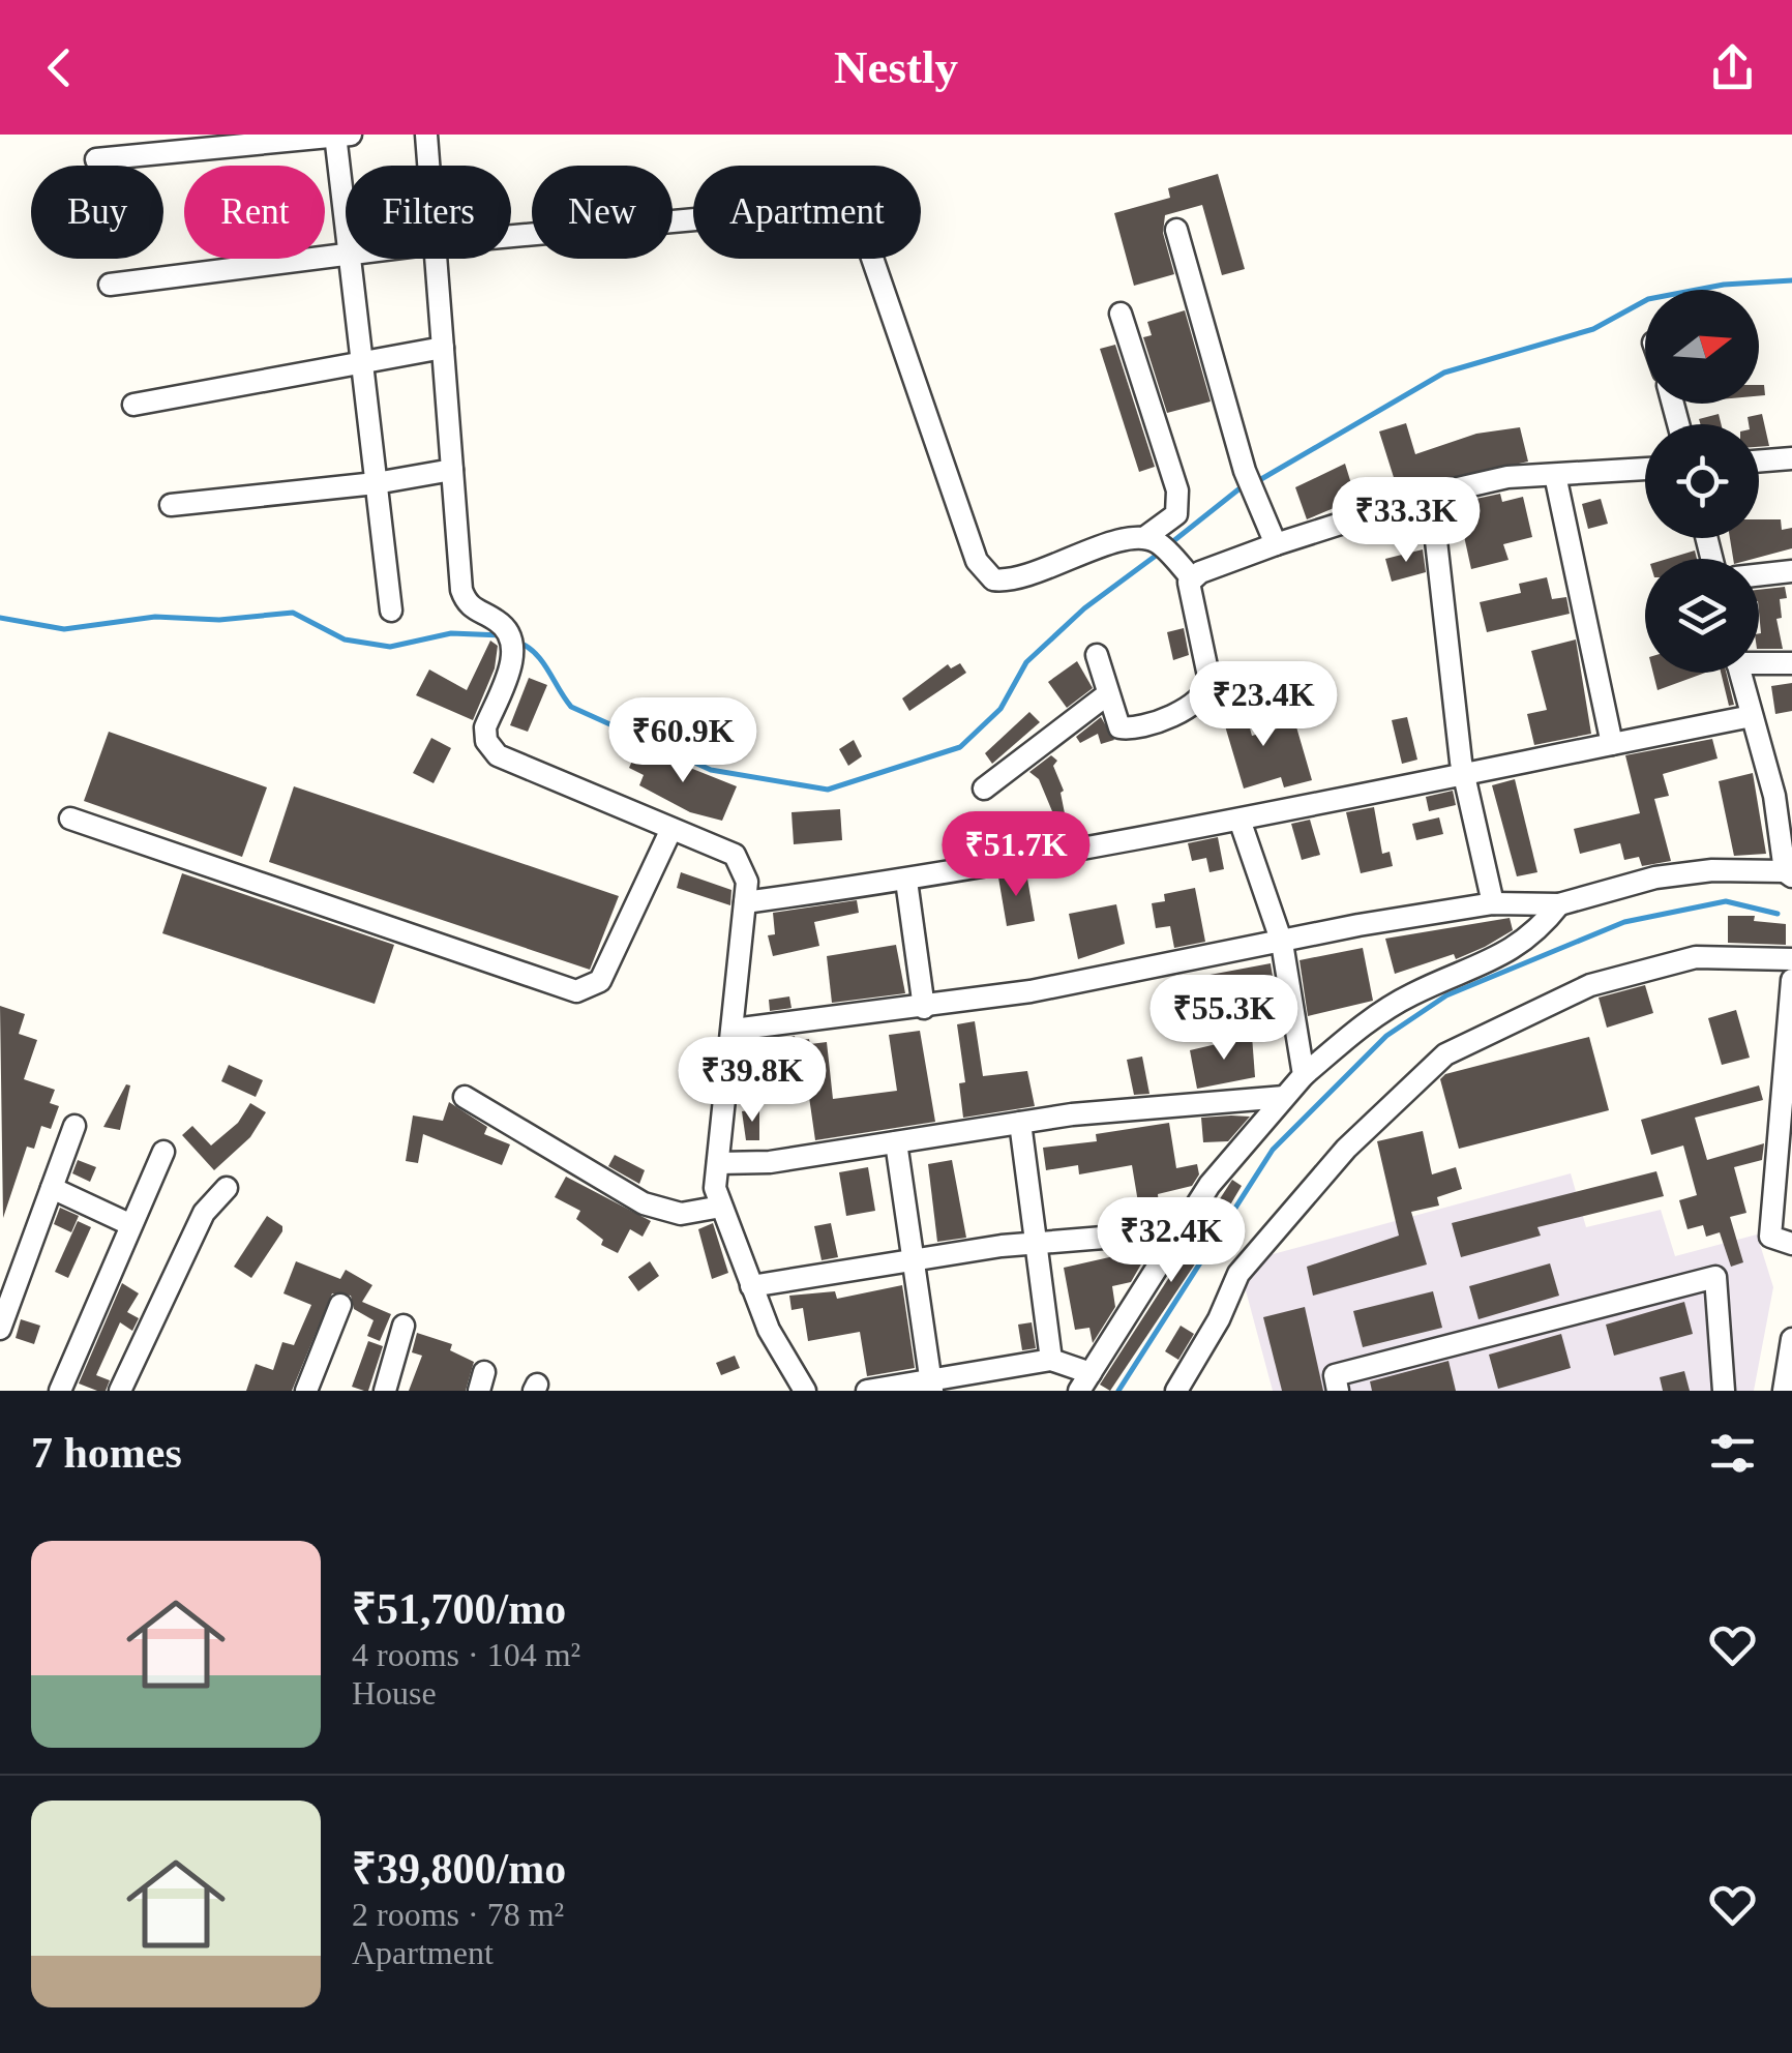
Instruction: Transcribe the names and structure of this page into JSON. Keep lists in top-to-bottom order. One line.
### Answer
{"north":"right","page":{"header":"Nestly","chip":["Buy","Rent","Filters","New","Apartment"],"price":["₹33.3K","₹23.4K","₹60.9K","₹51.7K","₹55.3K","₹39.8K","₹32.4K"],"heading":"7 homes","list":[{"name":"₹51,700/mo","note":"4 rooms · 104 m² · House"},{"name":"₹39,800/mo","note":"2 rooms · 78 m² · Apartment"}]}}
